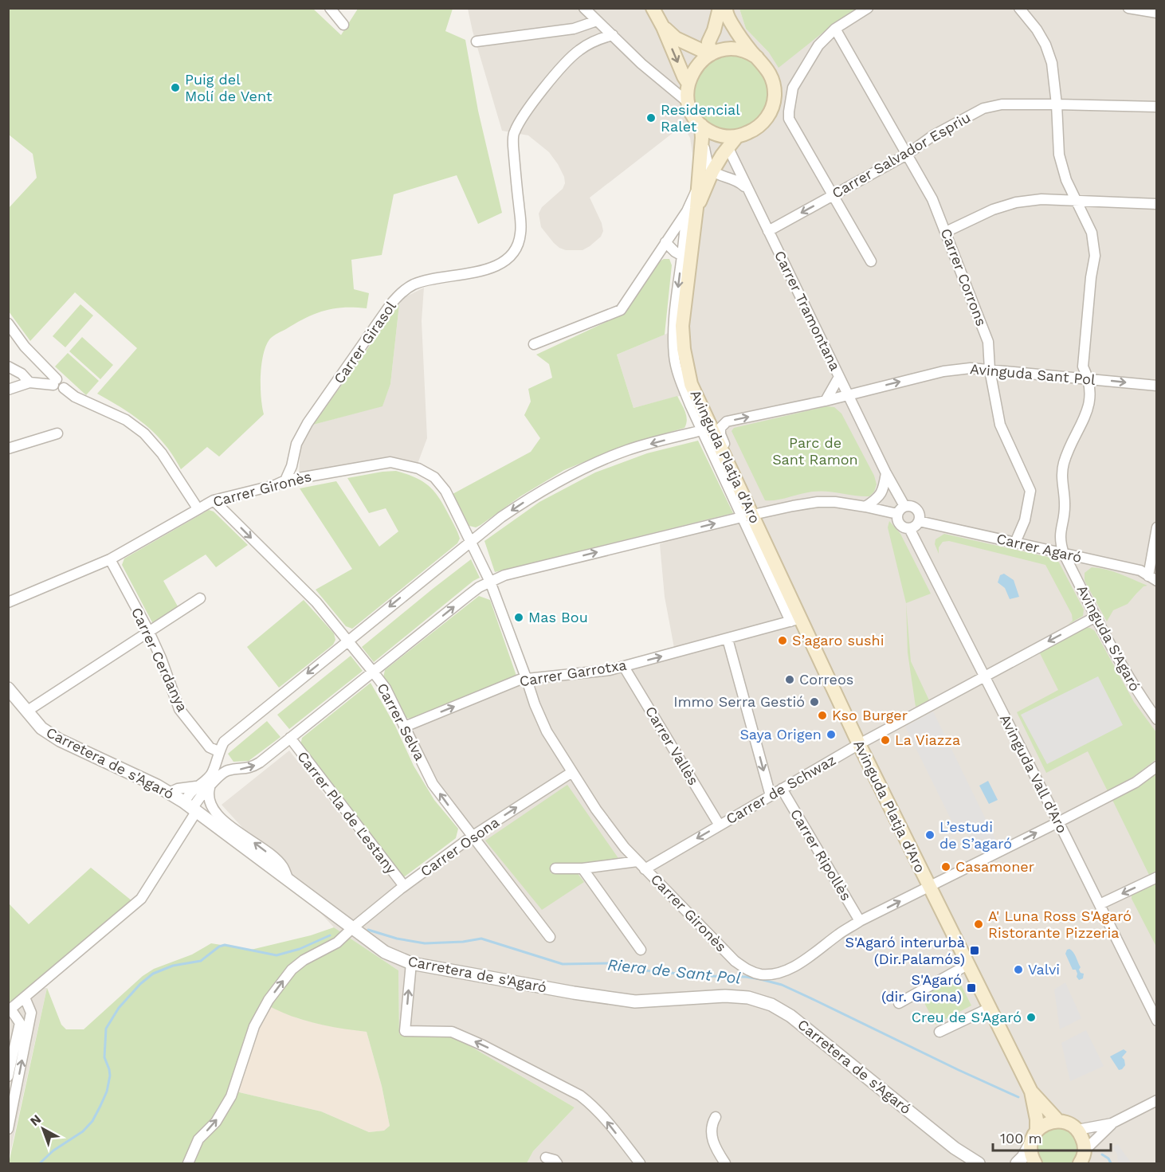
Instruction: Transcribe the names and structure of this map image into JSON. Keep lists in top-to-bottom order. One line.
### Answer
{"streets":{"main road":["Avinguda Platja d'Aro"],"street":["Carrer Salvador Espriu","Carrer Corrons","Carrer Tramontana","Carrer Girasol","Avinguda Sant Pol","Carrer Gironès","Carrer Agaró","Avinguda S'Agaró","Carrer Cerdanya","Carrer Garrotxa","Carrer Selva","Carrer Vallès","Carretera de s'Agaró","Avinguda Vall d'Aro","Carrer de Schwaz","Carrer Pla de Ľestany","Carrer Osona","Carrer Ripollès"]},"crossings":[["Carrer Salvador Espriu","Carrer Corrons"],["Carrer Salvador Espriu","Carrer Tramontana"],["Carrer Salvador Espriu","Avinguda S'Agaró"],["Carrer Corrons","Avinguda Sant Pol"],["Carrer Corrons","Carrer Agaró"],["Carrer Tramontana","Avinguda Sant Pol"],["Carrer Tramontana","Carrer Agaró"],["Carrer Tramontana","Avinguda Vall d'Aro"],["Carrer Girasol","Carrer Gironès"],["Avinguda Sant Pol","Avinguda Platja d'Aro"],["Avinguda Sant Pol","Avinguda S'Agaró"],["Avinguda Platja d'Aro","Carrer Gironès"],["Avinguda Platja d'Aro","Carrer Garrotxa"],["Avinguda Platja d'Aro","Carrer de Schwaz"],["Carrer Gironès","Carrer Cerdanya"],["Carrer Gironès","Carrer Garrotxa"],["Carrer Gironès","Carrer Selva"],["Carrer Gironès","Avinguda Vall d'Aro"],["Carrer Gironès","Carrer de Schwaz"],["Carrer Gironès","Carrer Osona"],["Carrer Gironès","Carrer Ripollès"],["Carrer Agaró","Avinguda S'Agaró"],["Carrer Agaró","Avinguda Vall d'Aro"],["Avinguda S'Agaró","Carrer de Schwaz"],["Carrer Garrotxa","Carrer Selva"],["Carrer Garrotxa","Carrer Vallès"],["Carrer Selva","Carrer Osona"],["Carrer Vallès","Carrer de Schwaz"],["Carretera de s'Agaró","Carrer Osona"],["Avinguda Vall d'Aro","Carrer de Schwaz"],["Carrer de Schwaz","Carrer Ripollès"],["Carrer Pla de Ľestany","Carrer Osona"]],"one_way":["Avinguda Sant Pol","Carrer de Schwaz","Carrer Osona"],"water":["Riera de Sant Pol"],"parks":["Parc de Sant Ramon"],"places":{"other":["Puig del Molí de Vent","Residencial Ralet","Mas Bou","S’agaro sushi","Correos","Immo Serra Gestió","Kso Burger","Saya Origen","La Viazza","L’estudi de S’agaró","Casamoner","A' Luna Ross S'Agaró Ristorante Pizzeria","Valvi","Creu de S'Agaró"],"transit":["S'Agaró interurbà (Dir.Palamós)","S'Agaró (dir. Girona)"]},"scale_bar":"100 m","north":"top left"}
